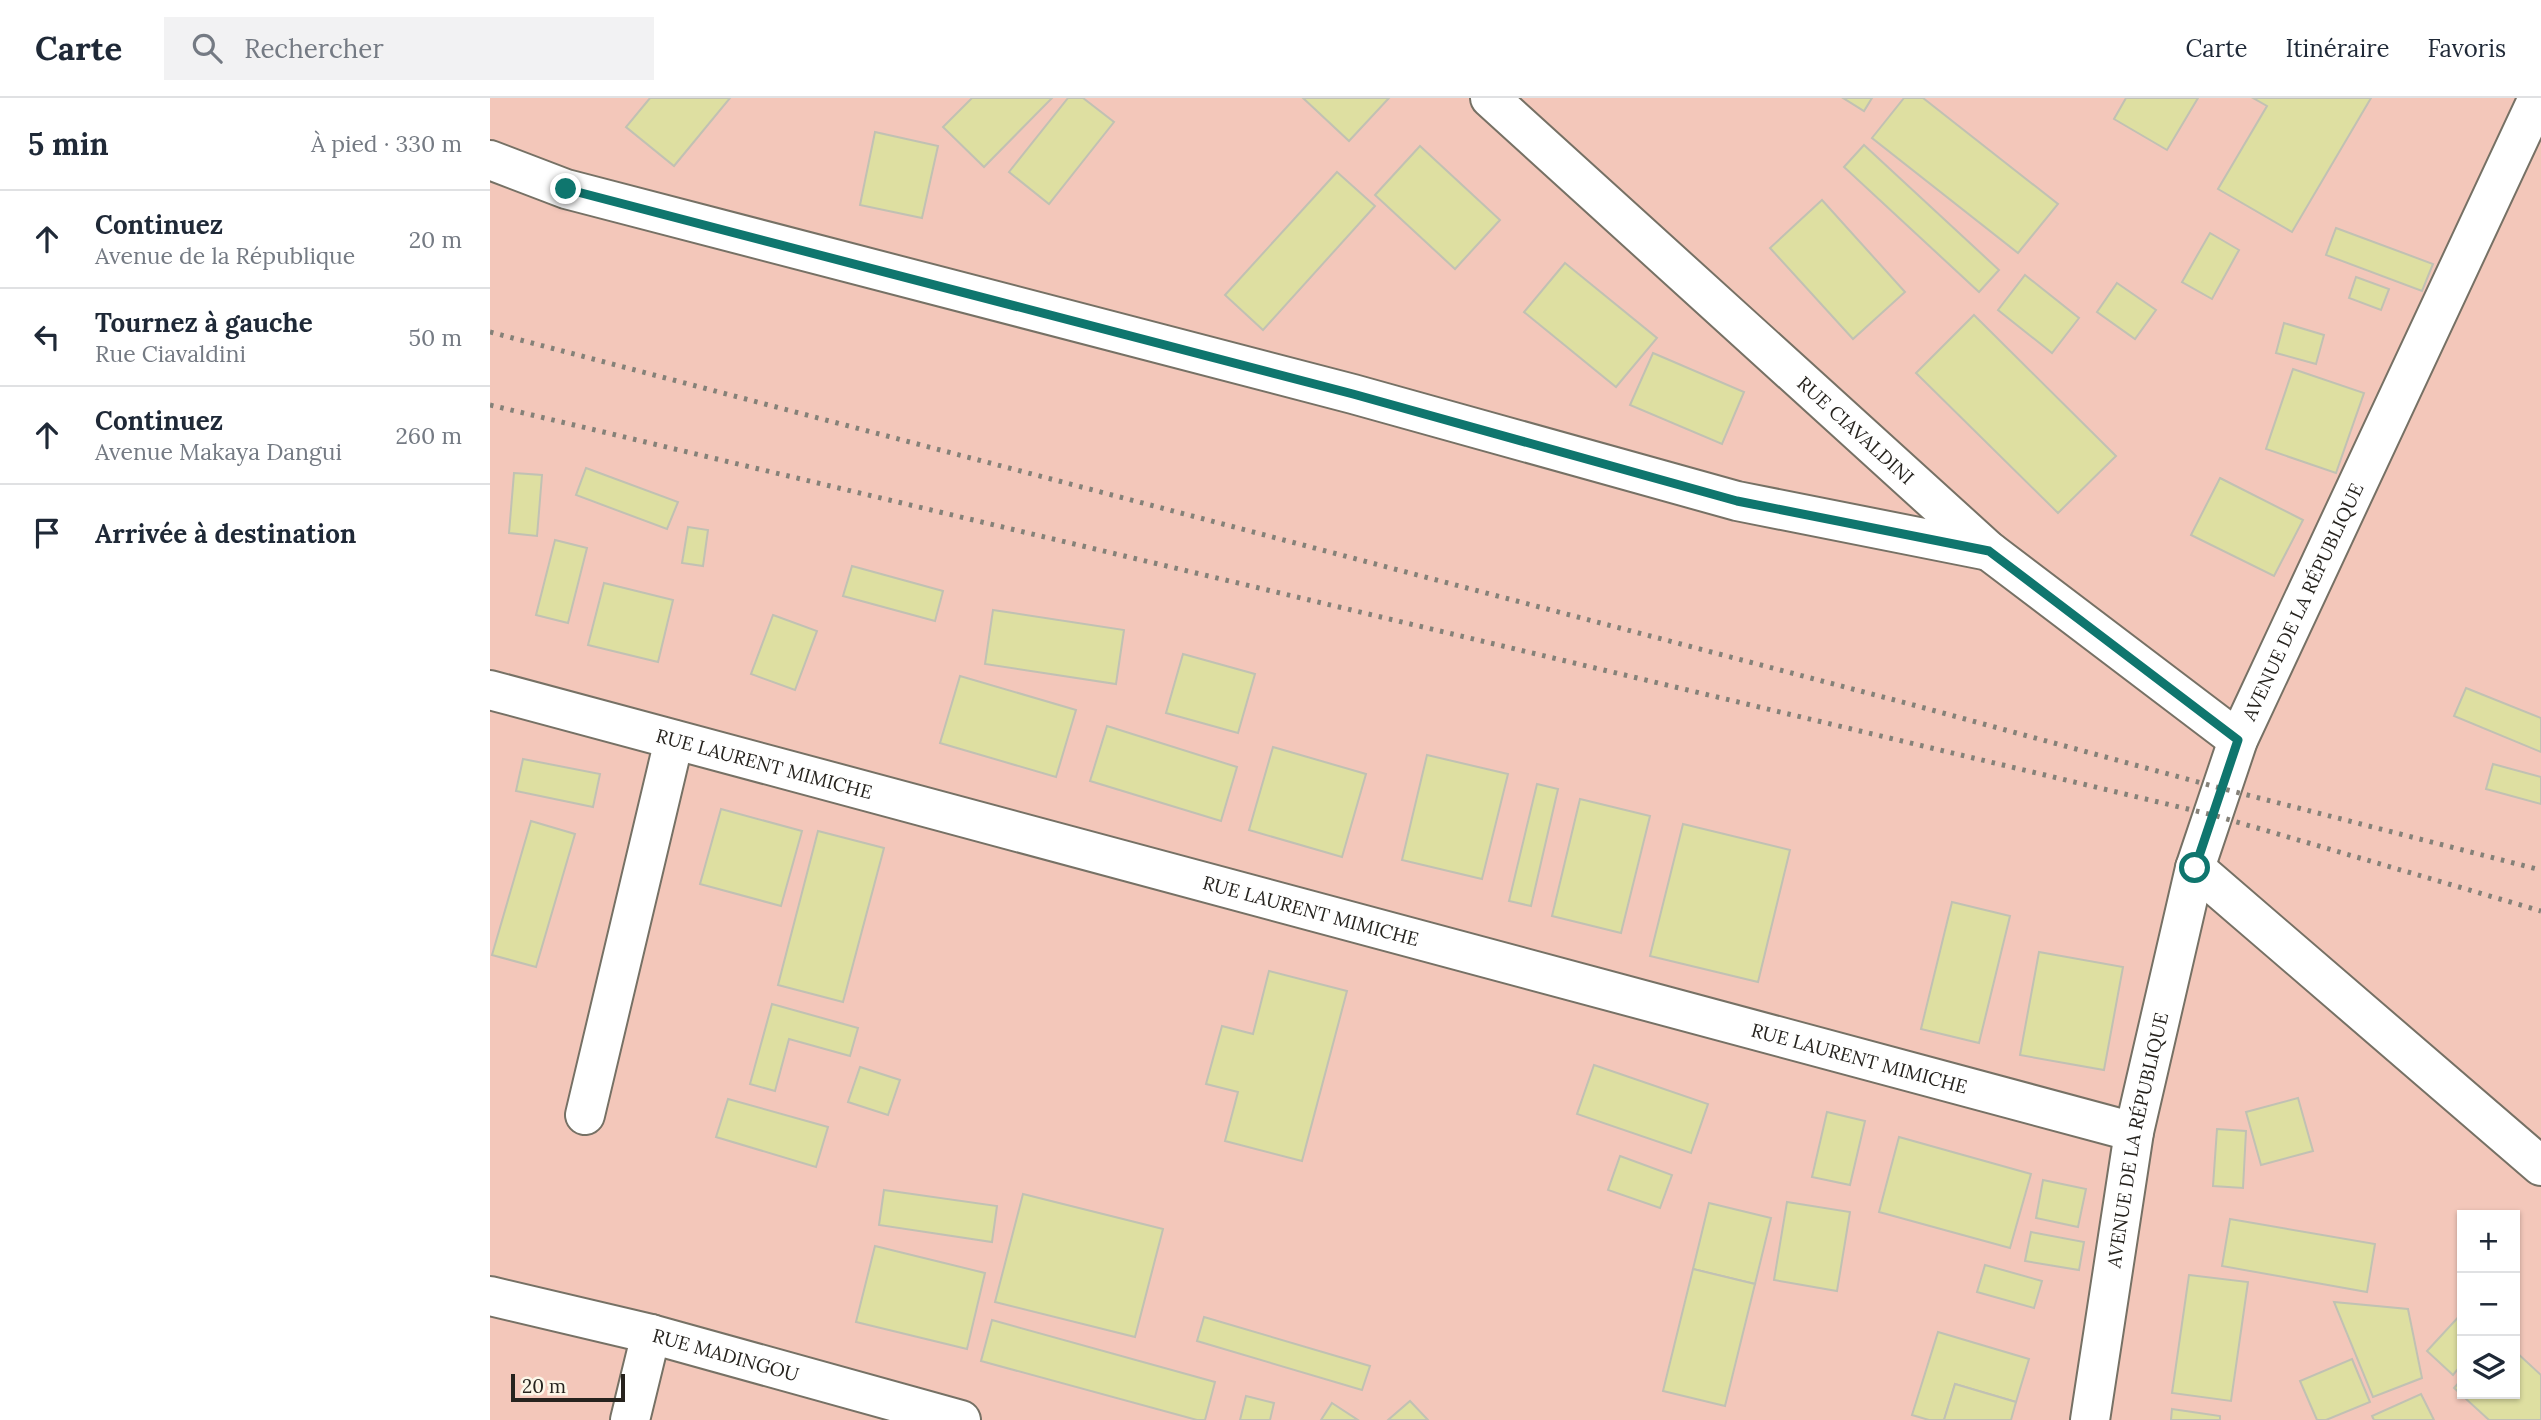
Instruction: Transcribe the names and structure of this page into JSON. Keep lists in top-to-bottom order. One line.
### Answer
{"streets":{"street":["RUE CIAVALDINI","AVENUE DE LA RÉPUBLIQUE","RUE LAURENT MIMICHE","RUE MADINGOU"]},"crossings":[["RUE CIAVALDINI","AVENUE DE LA RÉPUBLIQUE"],["AVENUE DE LA RÉPUBLIQUE","RUE LAURENT MIMICHE"]],"scale_bar":"20 m","page":{"header":"Carte","search":"Rechercher","nav":["Carte","Itinéraire","Favoris"],"heading":["5 min","À pied · 330 m"],"list":[["Continuez","Avenue de la République","20 m"],["Tournez à gauche","Rue Ciavaldini","50 m"],["Continuez","Avenue Makaya Dangui","260 m"],"Arrivée à destination"],"map_buttons":["+","−"],"scale":"20 m"}}
